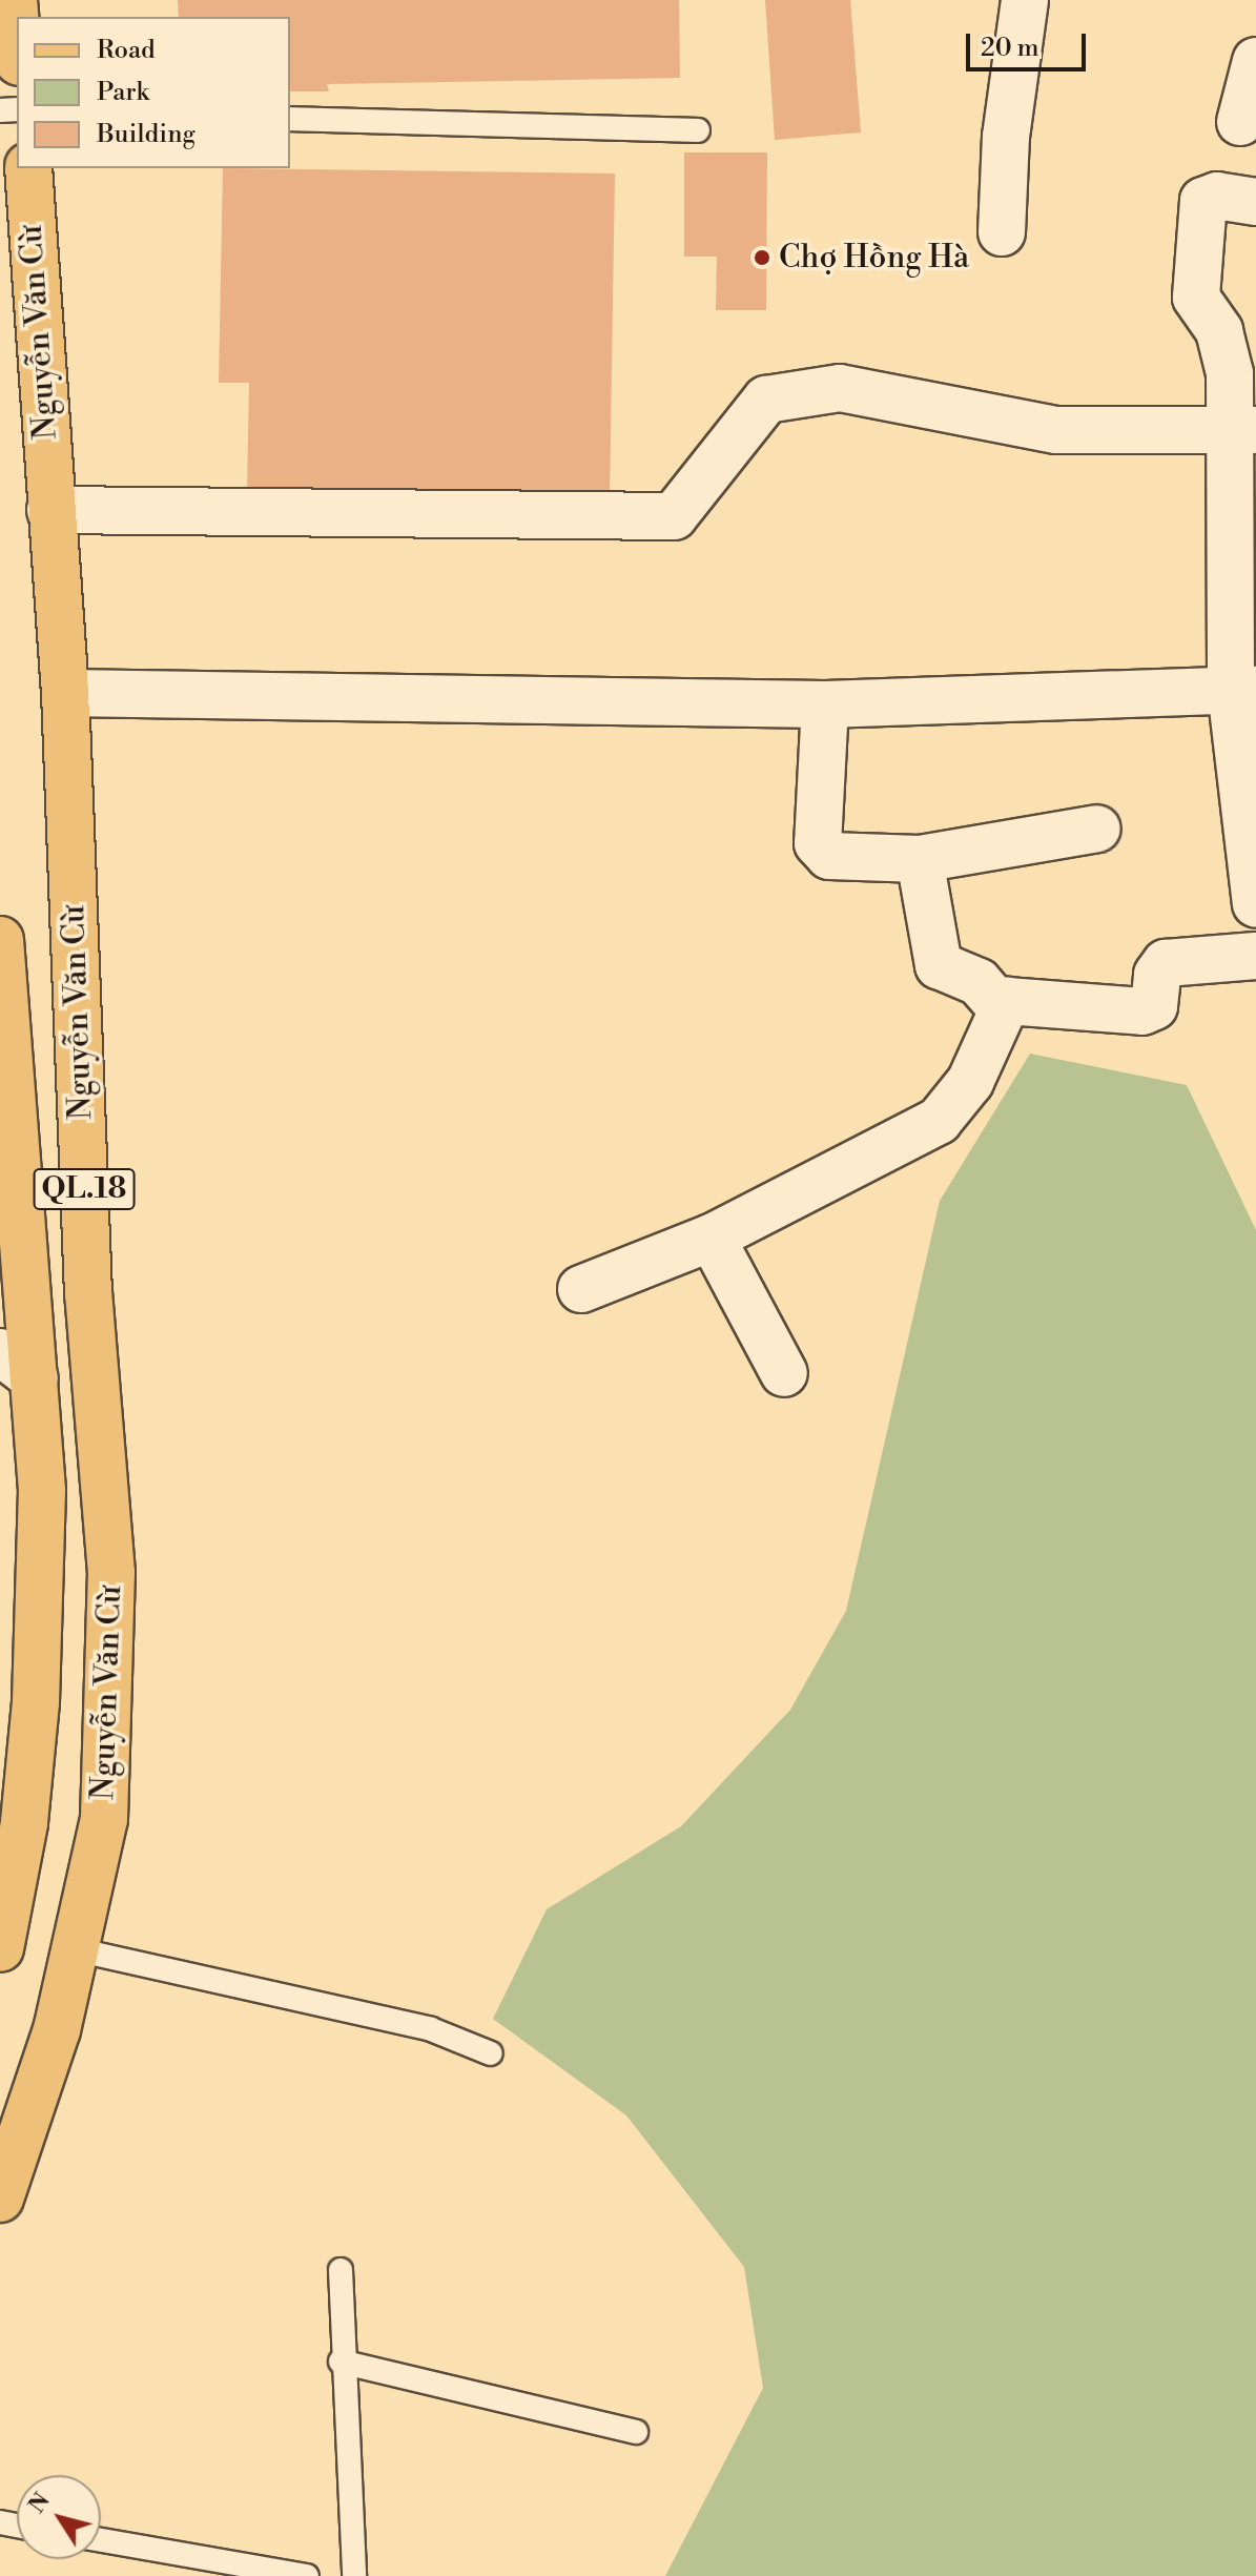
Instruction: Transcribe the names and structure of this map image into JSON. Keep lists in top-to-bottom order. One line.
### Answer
{"streets":{"main road":["Nguyễn Văn Cừ","QL.18"]},"places":["Chợ Hồng Hà"],"legend":["Road","Park","Building"],"scale_bar":"20 m","north":"top left"}
